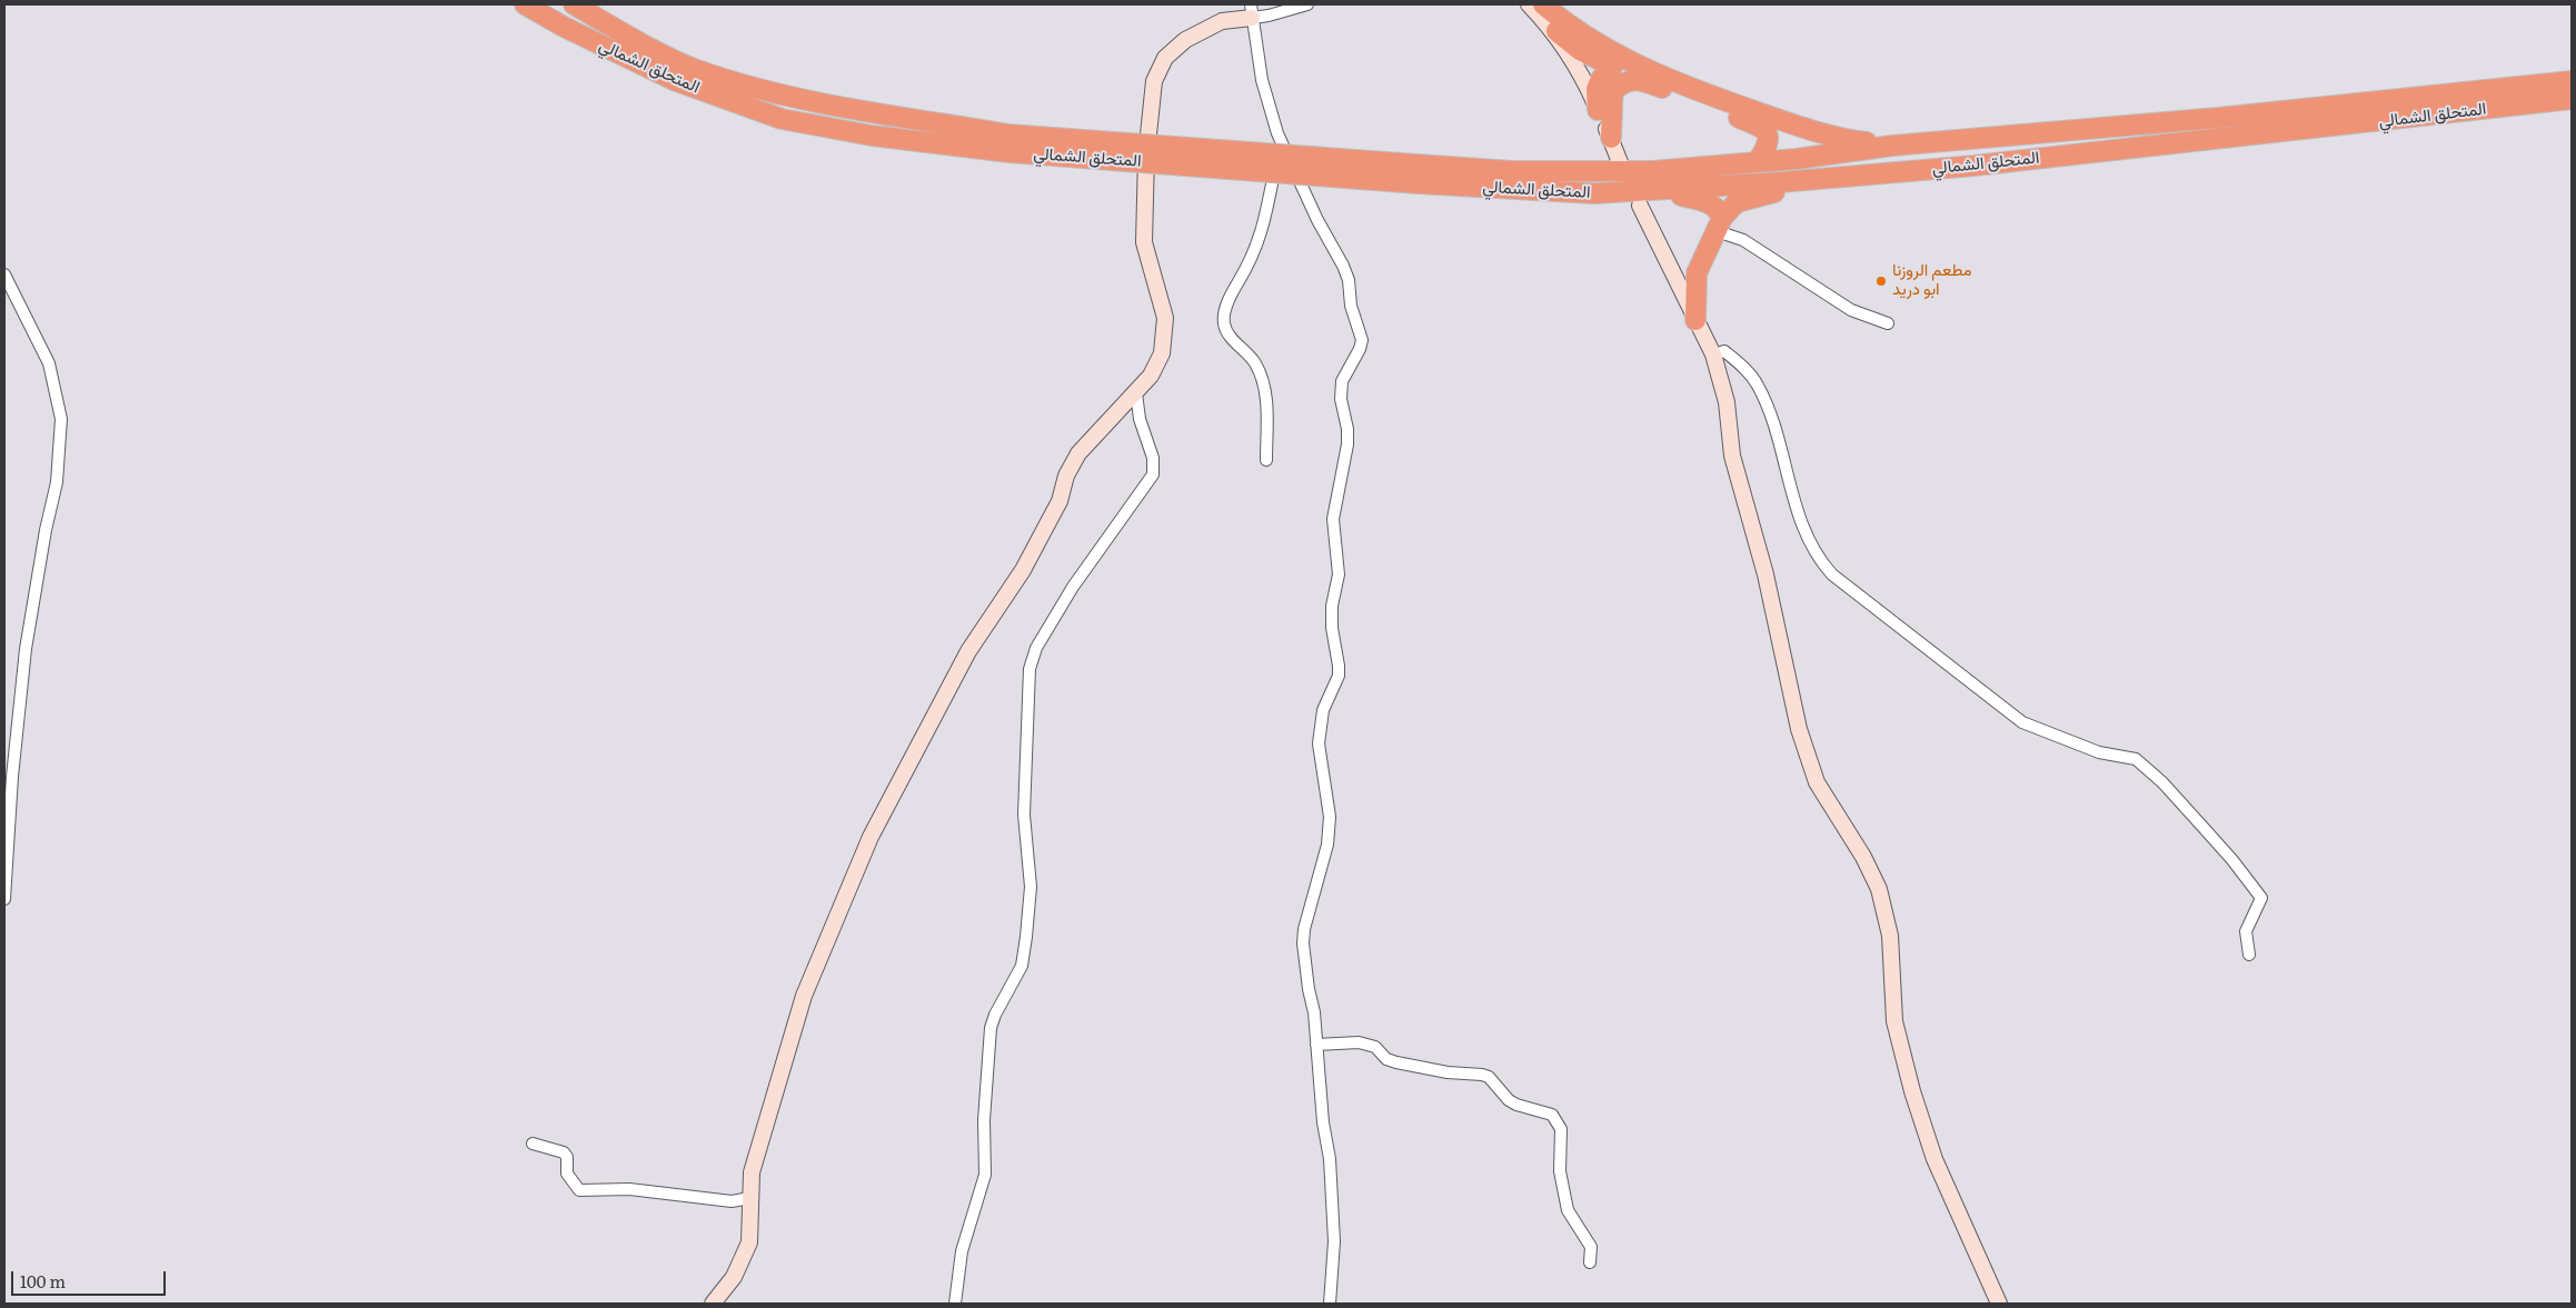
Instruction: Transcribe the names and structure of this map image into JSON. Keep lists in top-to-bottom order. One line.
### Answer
{"streets":{"highway":["المتحلق الشمالي"]},"places":["مطعم الروزنا ابو دريد"],"scale_bar":"100 m"}
